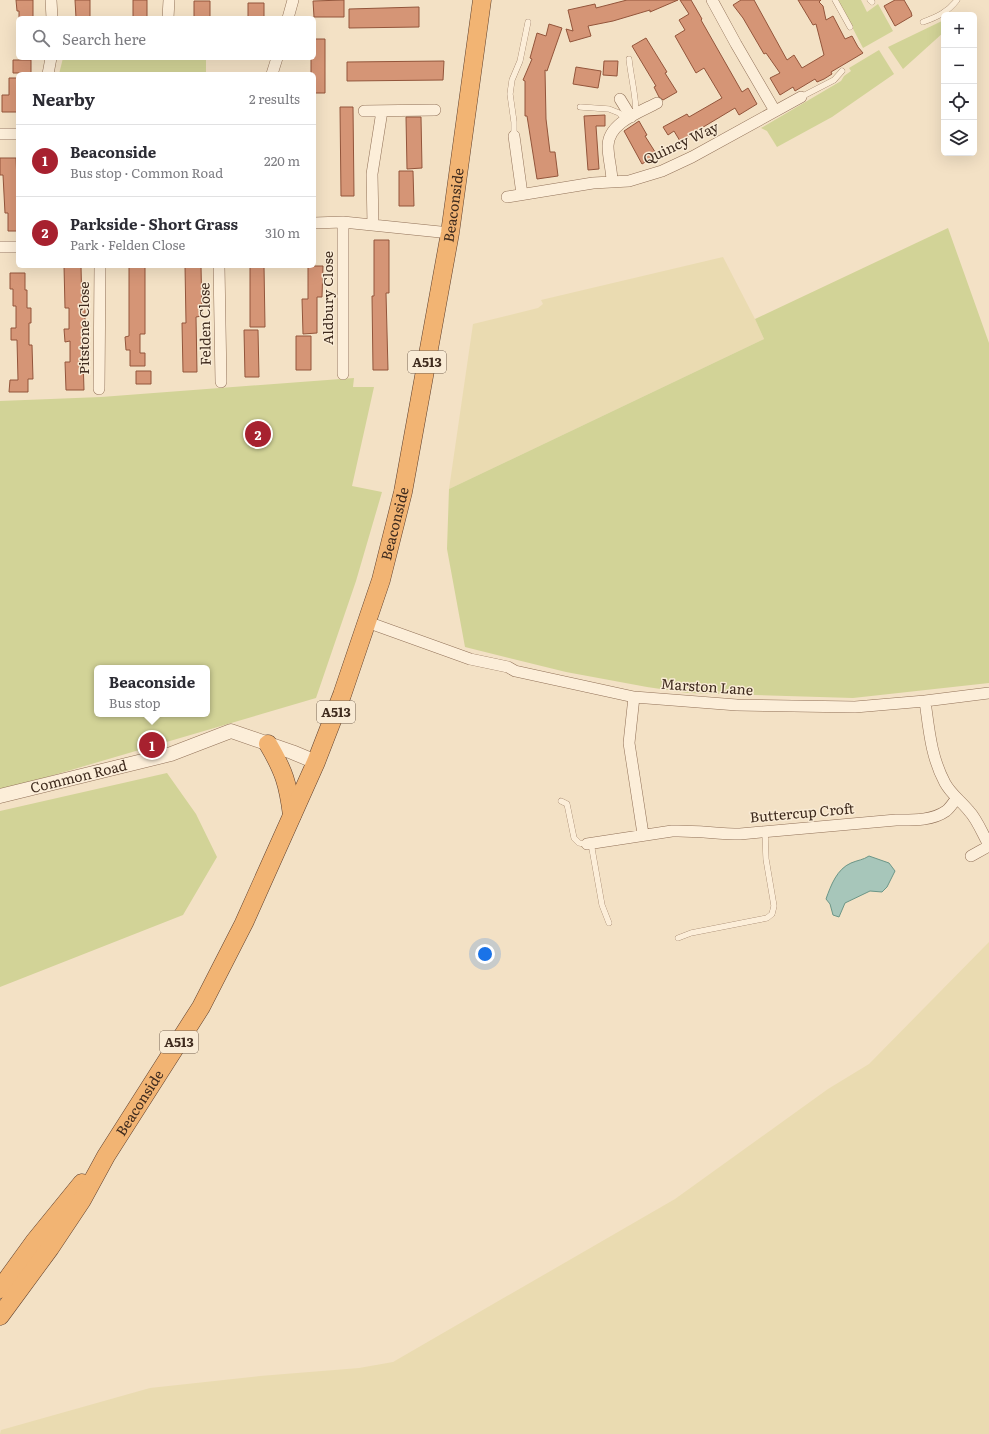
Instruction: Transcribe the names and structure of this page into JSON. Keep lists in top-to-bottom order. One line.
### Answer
{"streets":{"highway":["Beaconside","A513"],"street":["Quincy Way","Aldbury Close","Felden Close","Pitstone Close","Marston Lane","Common Road","Buttercup Croft"]},"crossings":[["Beaconside","Marston Lane"],["Beaconside","Common Road"]],"page":{"map_buttons":["+","−"],"search":"Search here","heading":["Nearby","2 results"],"list":[{"mark":"1","name":"Beaconside","note":"Bus stop · Common Road","value":"220 m"},{"mark":"2","name":"Parkside - Short Grass","note":"Park · Felden Close","value":"310 m"}],"pins":["2","1"],"popup":["Beaconside","Bus stop"]}}
